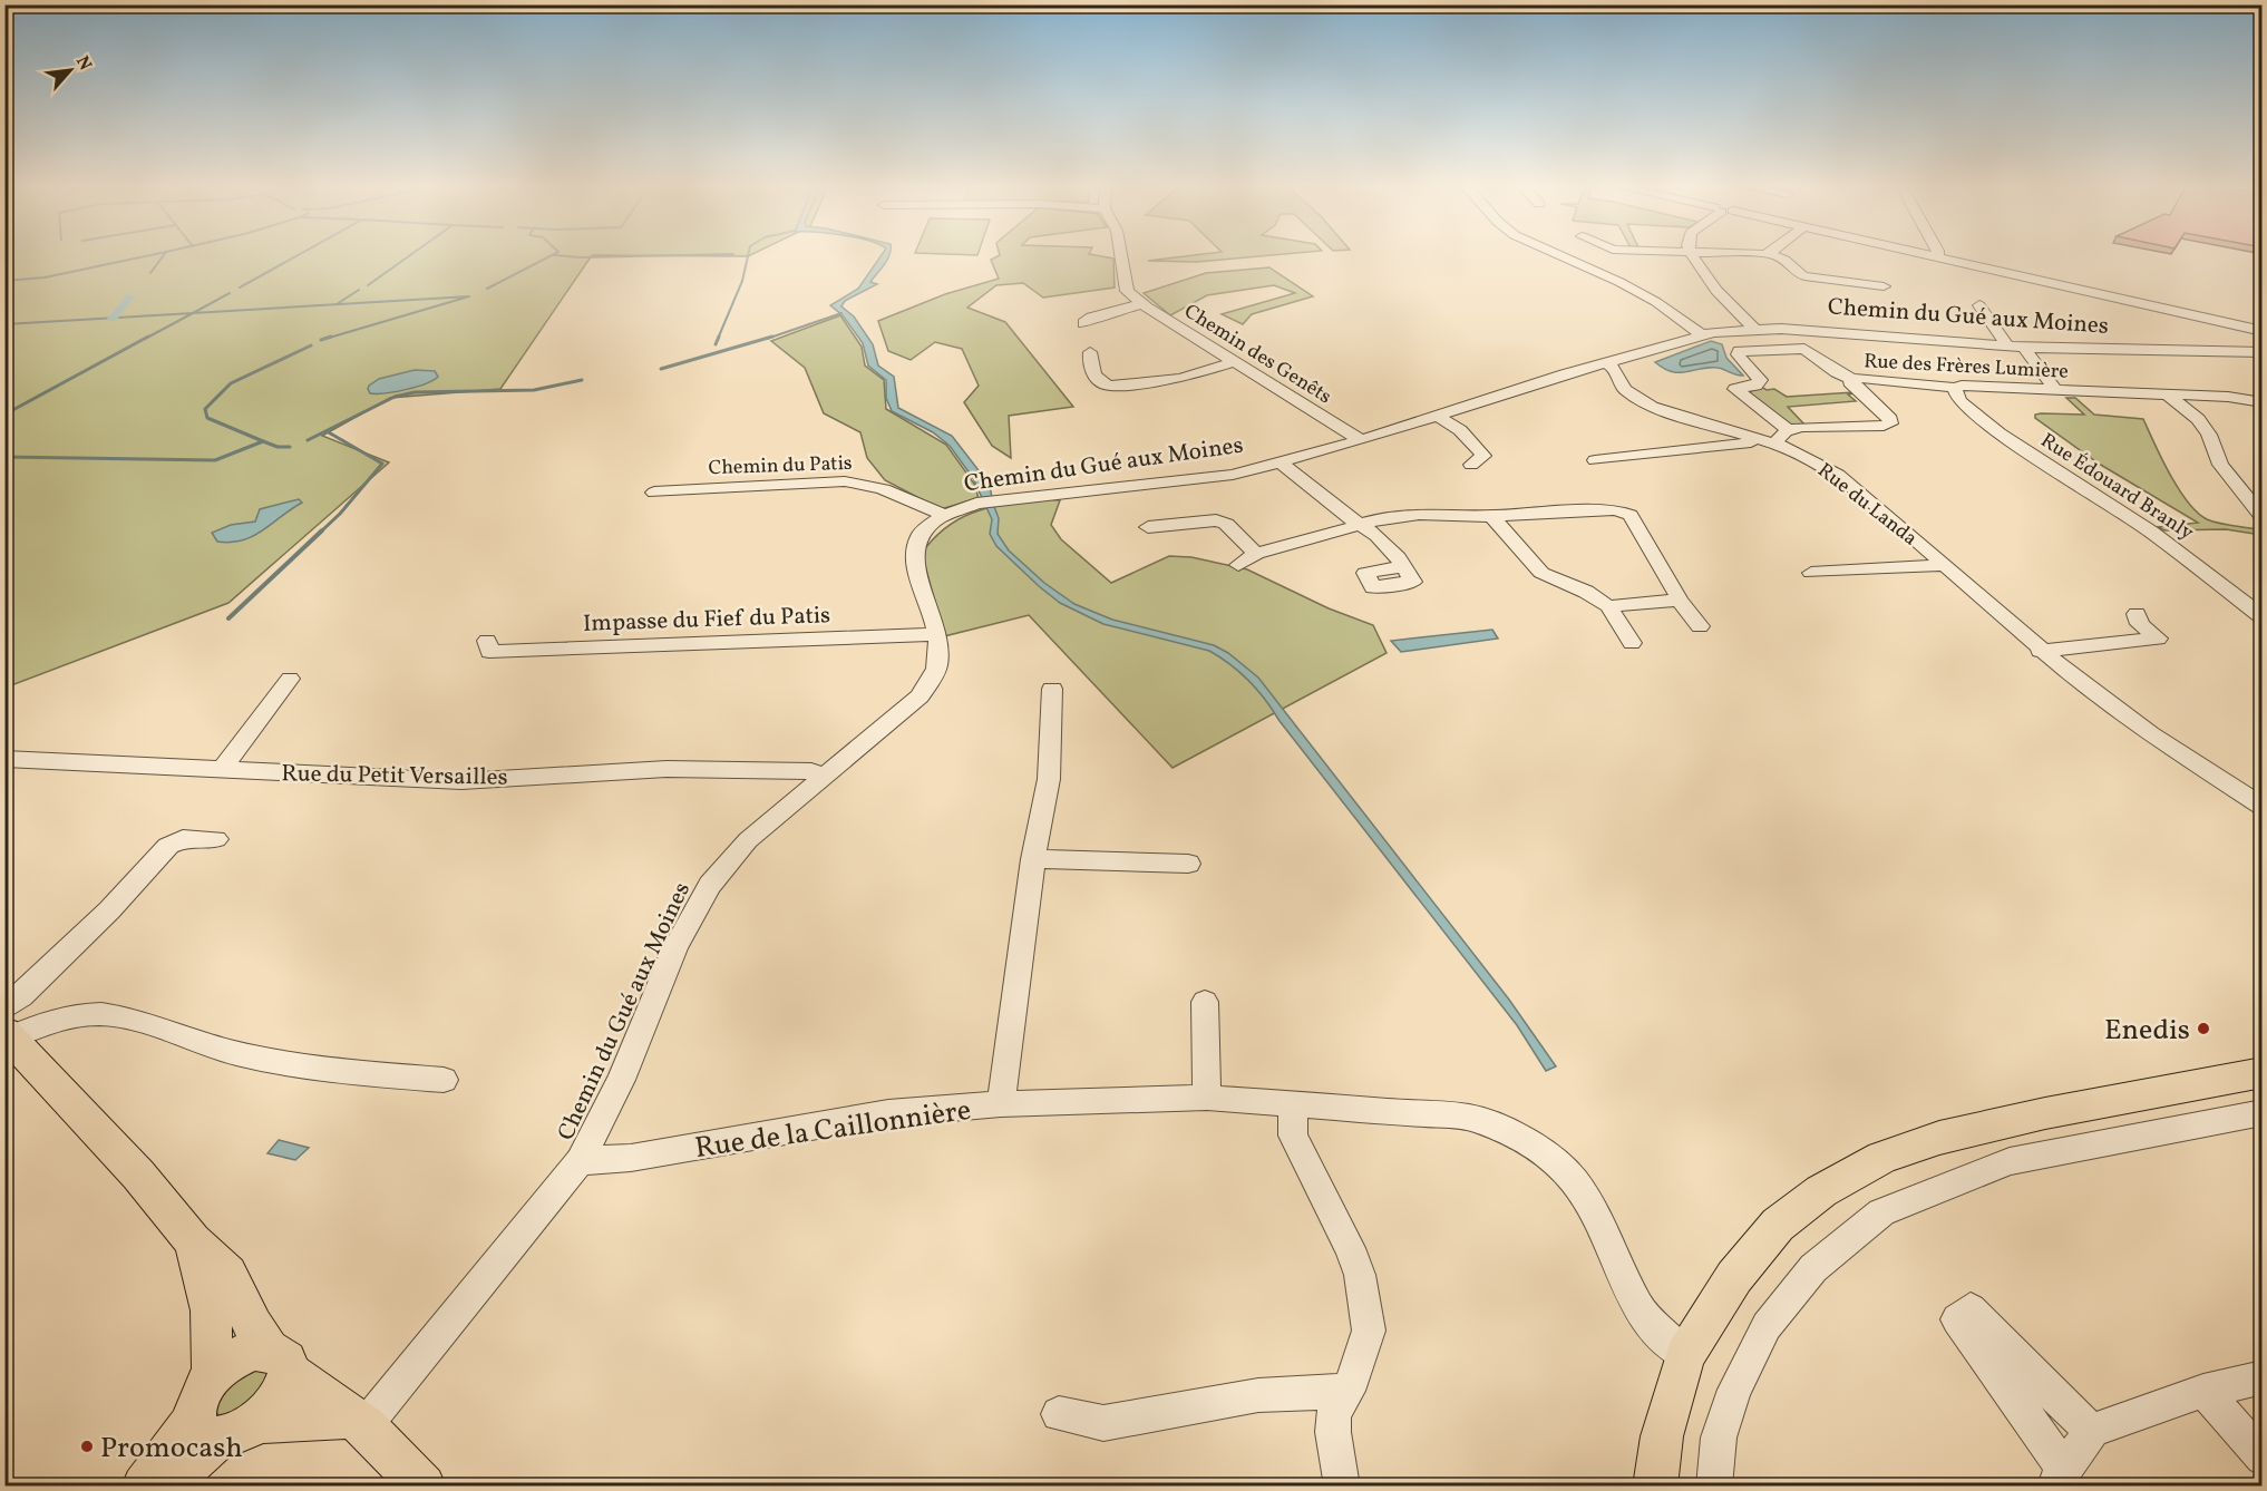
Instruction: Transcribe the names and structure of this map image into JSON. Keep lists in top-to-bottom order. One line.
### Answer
{"streets":{"street":["Chemin du Gué aux Moines","Chemin des Genêts","Rue des Frères Lumière","Chemin du Patis","Rue Édouard Branly","Rue du Landa","Impasse du Fief du Patis","Rue du Petit Versailles","Rue de la Caillonnière"]},"crossings":[["Chemin du Gué aux Moines","Chemin des Genêts"],["Chemin du Gué aux Moines","Chemin du Patis"],["Chemin du Gué aux Moines","Rue du Landa"],["Chemin du Gué aux Moines","Impasse du Fief du Patis"],["Chemin du Gué aux Moines","Rue du Petit Versailles"],["Chemin du Gué aux Moines","Rue de la Caillonnière"],["Rue des Frères Lumière","Rue Édouard Branly"]],"places":["Enedis","Promocash"],"north":"top right"}
